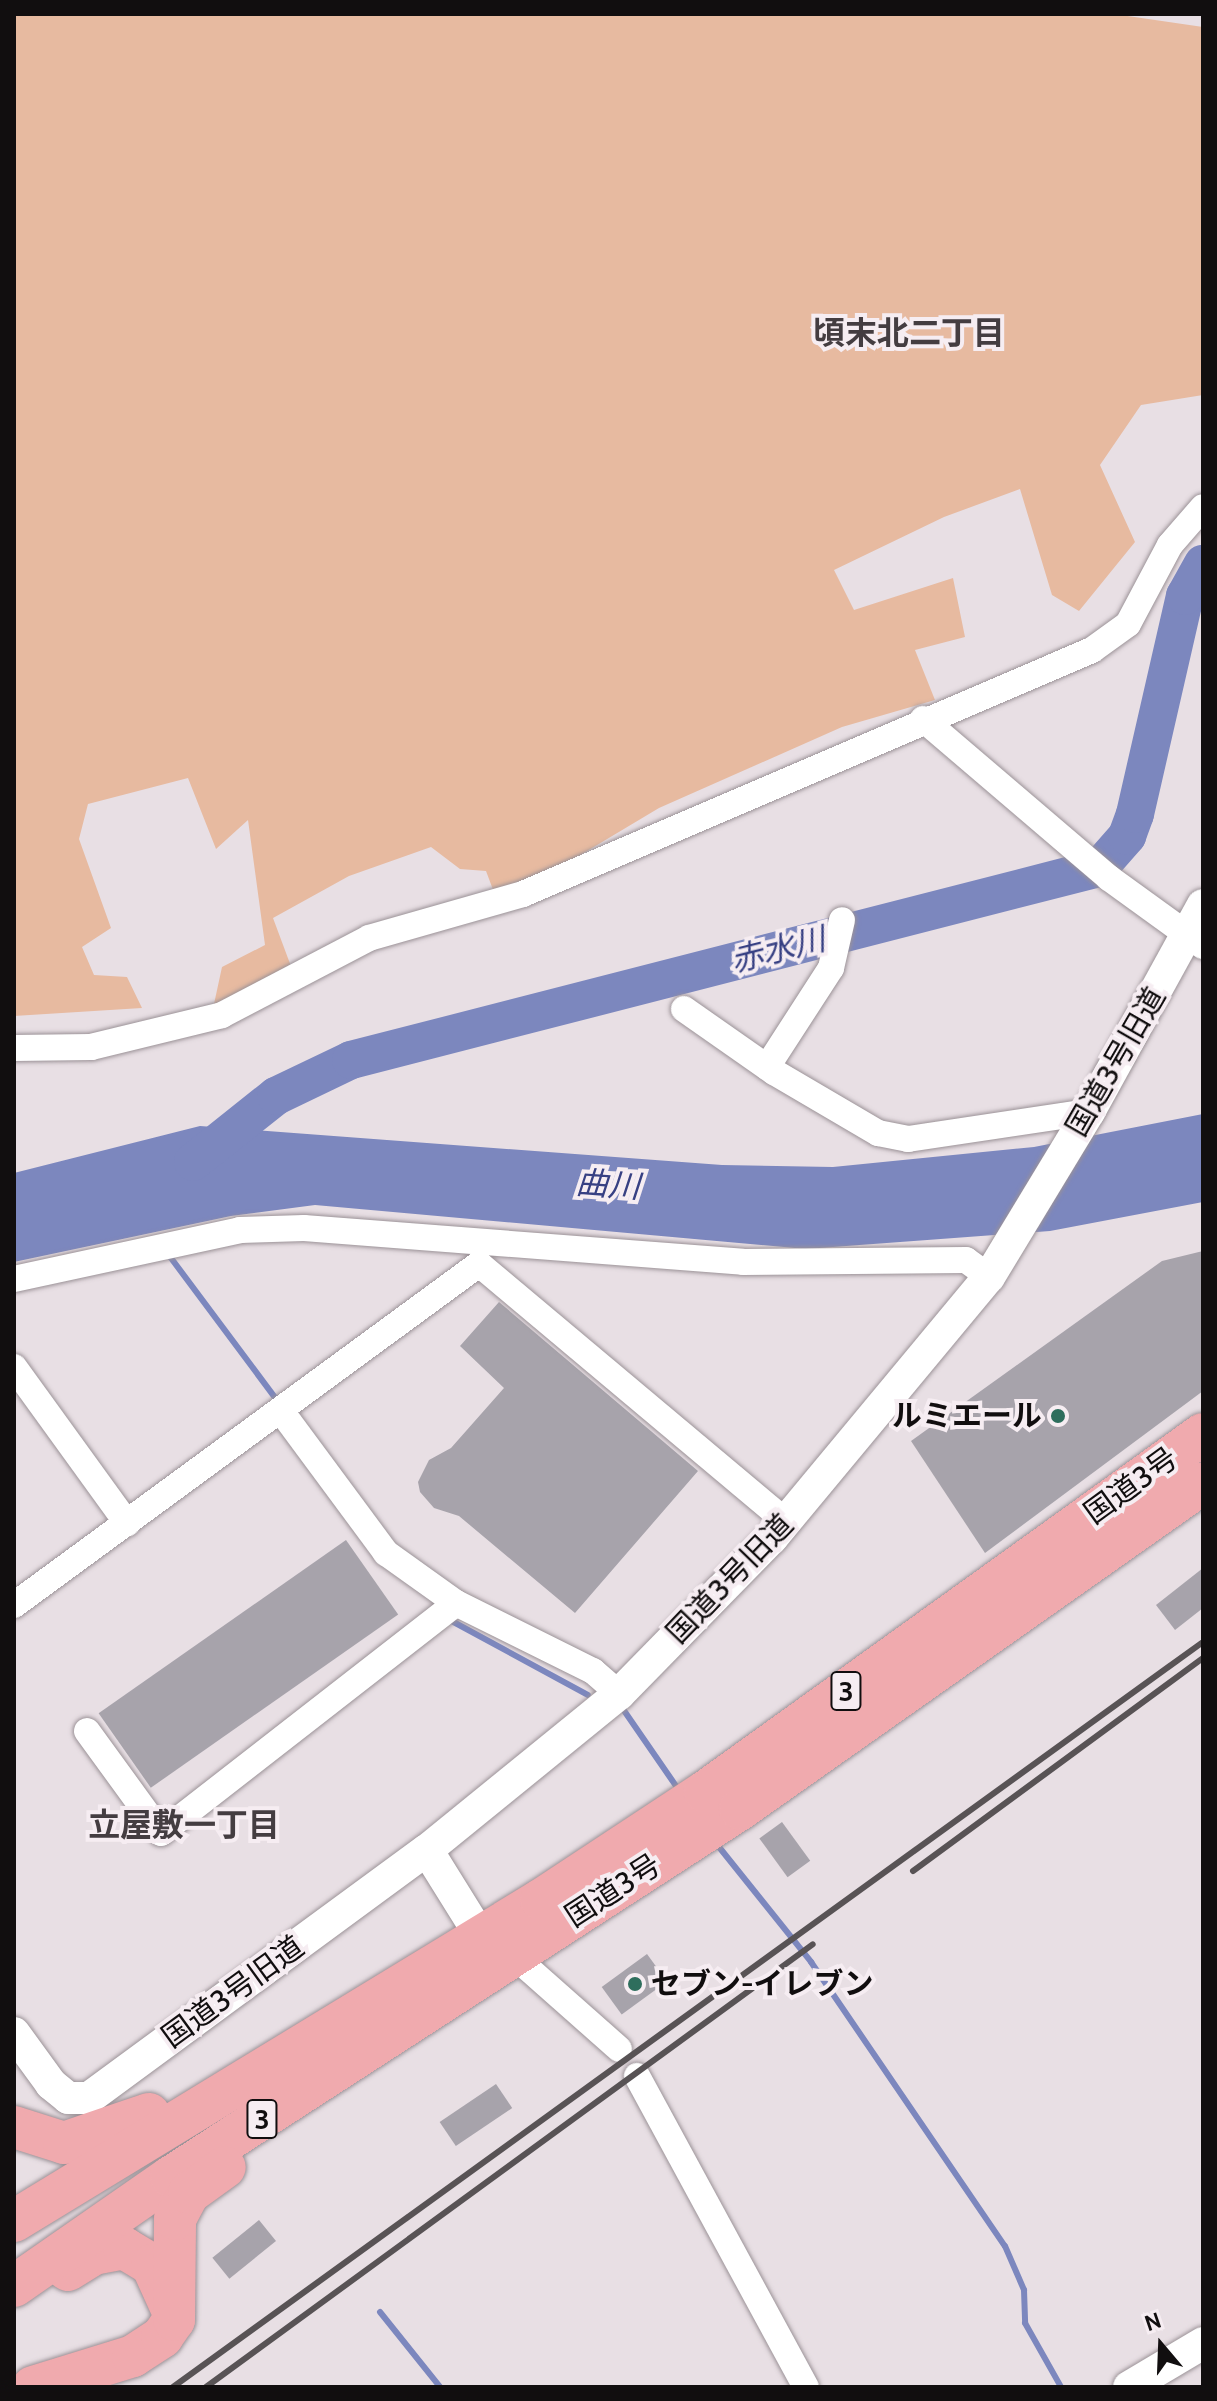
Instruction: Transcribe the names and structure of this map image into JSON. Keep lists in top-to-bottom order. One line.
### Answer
{"streets":{"highway":["国道3号","3"],"street":["国道3号旧道"]},"districts":["頃末北二丁目","立屋敷一丁目"],"water":["赤水川","曲川"],"places":["ルミエール","セブン-イレブン"],"north":"top"}
